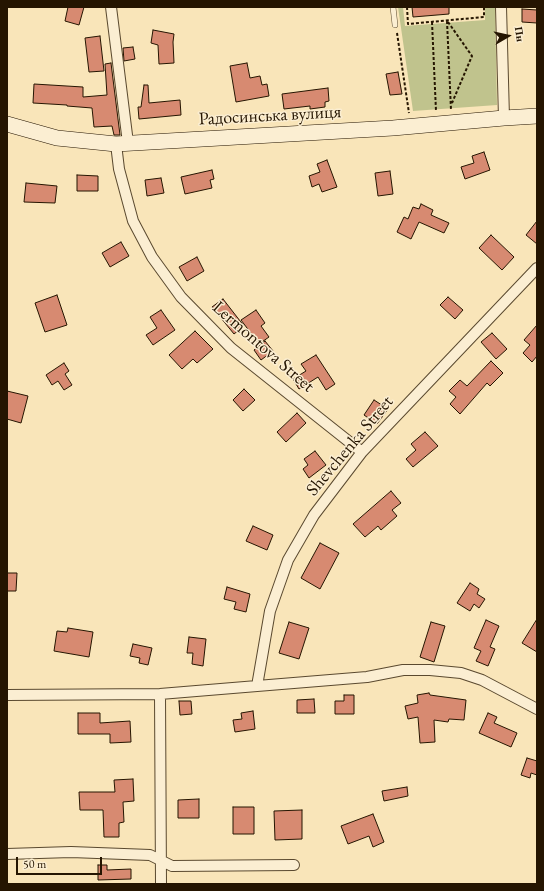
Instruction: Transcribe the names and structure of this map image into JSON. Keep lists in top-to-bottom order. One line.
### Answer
{"streets":{"street":["Радосинська вулиця","Lermontova Street","Shevchenka Street"]},"crossings":[["Радосинська вулиця","Lermontova Street"],["Lermontova Street","Shevchenka Street"]],"scale_bar":"50 m","north":"right"}
